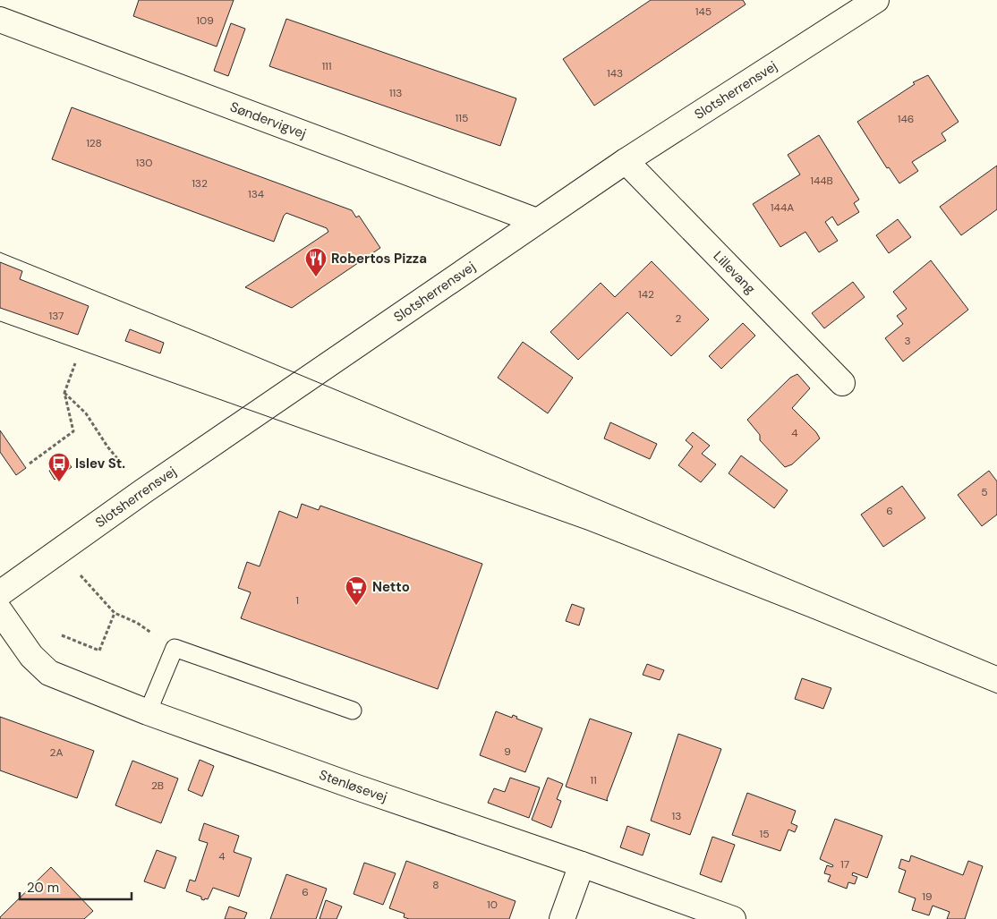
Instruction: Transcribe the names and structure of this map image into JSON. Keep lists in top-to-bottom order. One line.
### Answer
{"streets":{"street":["Slotsherrensvej","Søndervigvej","Lillevang","Stenløsevej"]},"crossings":[["Slotsherrensvej","Søndervigvej"],["Slotsherrensvej","Lillevang"]],"places":{"restaurant":["Robertos Pizza"],"bus stop":["Islev St."],"supermarket":["Netto"]},"house_numbers":["145","109","111","143","113","115","146","128","130","144B","132","134","144A","142","137","2","3","4","5","6","1","9","2A","11","2B","13","15","4","17","8","6","19","10"],"scale_bar":"20 m"}
